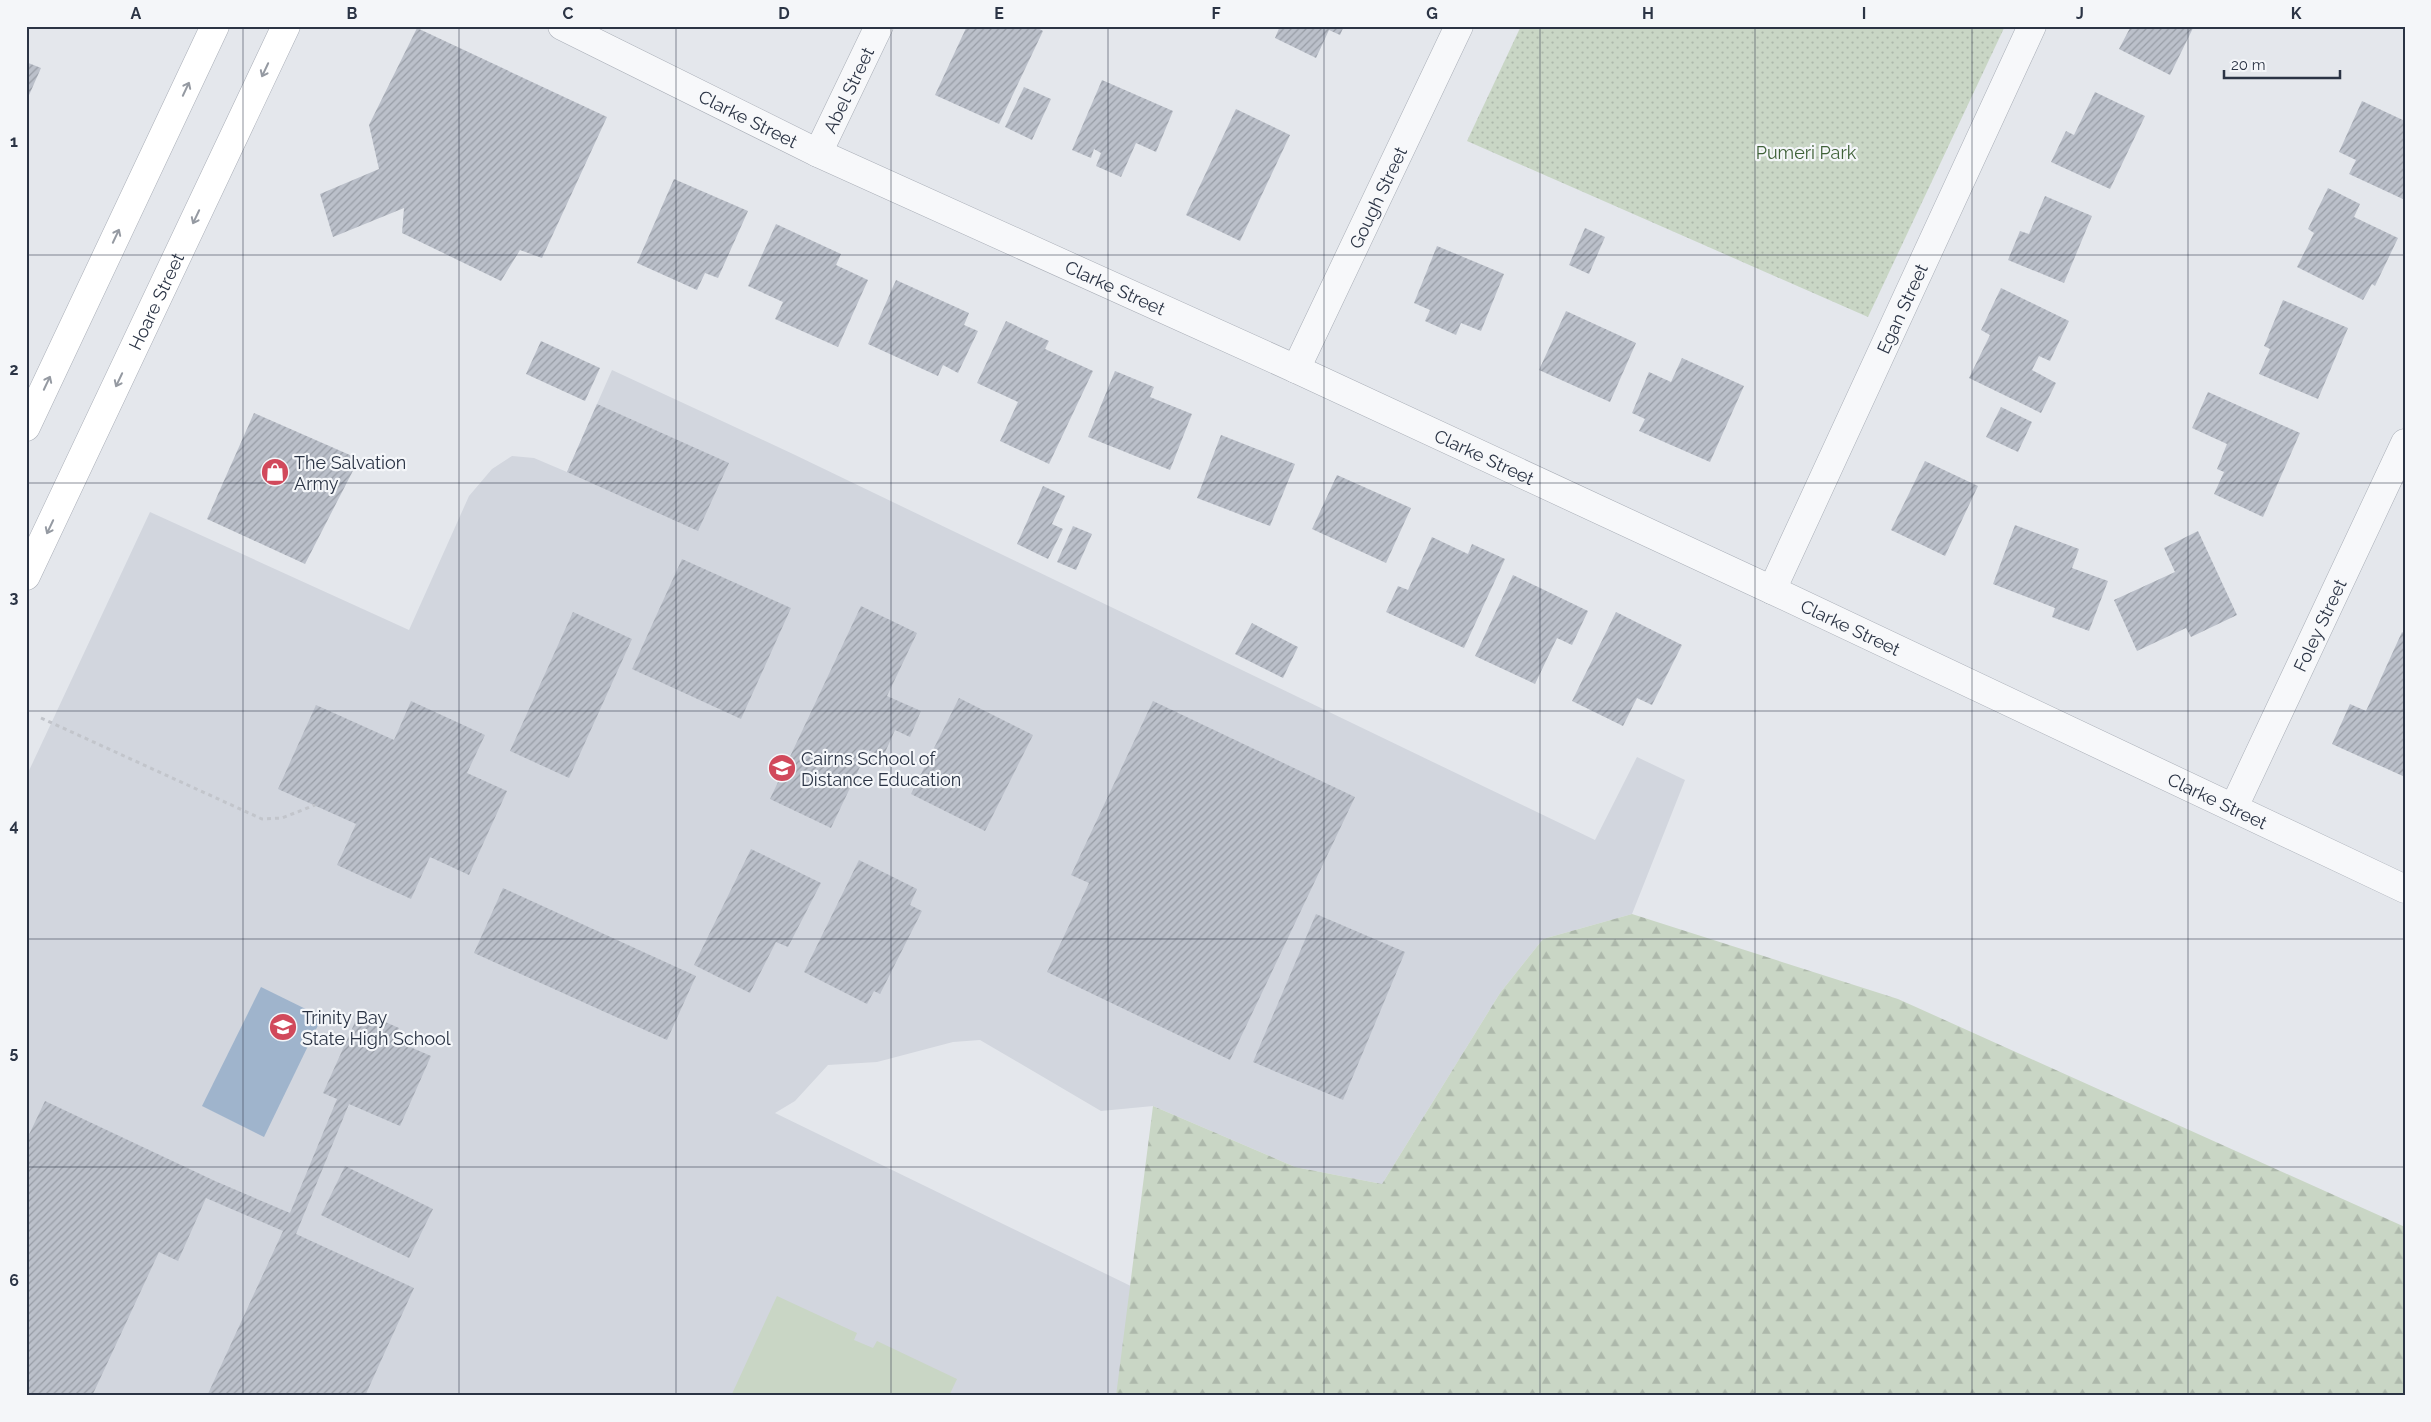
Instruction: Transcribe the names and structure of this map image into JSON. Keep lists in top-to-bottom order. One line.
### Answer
{"streets":{"main road":["Hoare Street"],"street":["Abel Street","Clarke Street","Gough Street","Egan Street","Foley Street"]},"crossings":[["Abel Street","Clarke Street"],["Clarke Street","Gough Street"],["Clarke Street","Egan Street"],["Clarke Street","Foley Street"]],"parks":["Pumeri Park"],"places":{"shop":["The Salvation Army"],"school or university":["Cairns School of Distance Education","Trinity Bay State High School"]},"scale_bar":"20 m","grid":{"columns":["A","B","C","D","E","F","G","H","I","J","K"],"rows":["1","2","3","4","5","6"]}}
